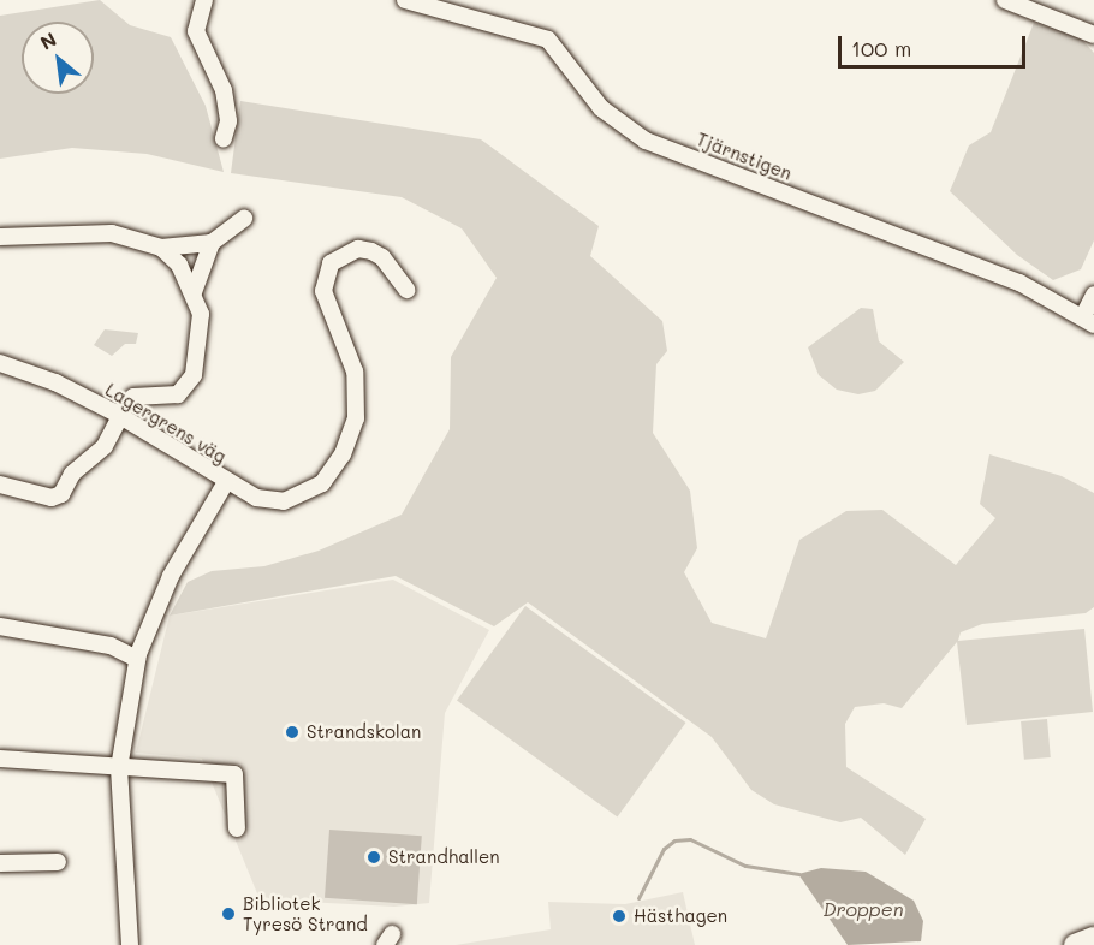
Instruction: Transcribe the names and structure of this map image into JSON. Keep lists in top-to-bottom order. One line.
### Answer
{"streets":{"street":["Tjärnstigen","Lagergrens väg"]},"water":["Droppen"],"places":["Strandskolan","Strandhallen","Bibliotek Tyresö Strand","Hästhagen"],"scale_bar":"100 m","north":"top left"}
